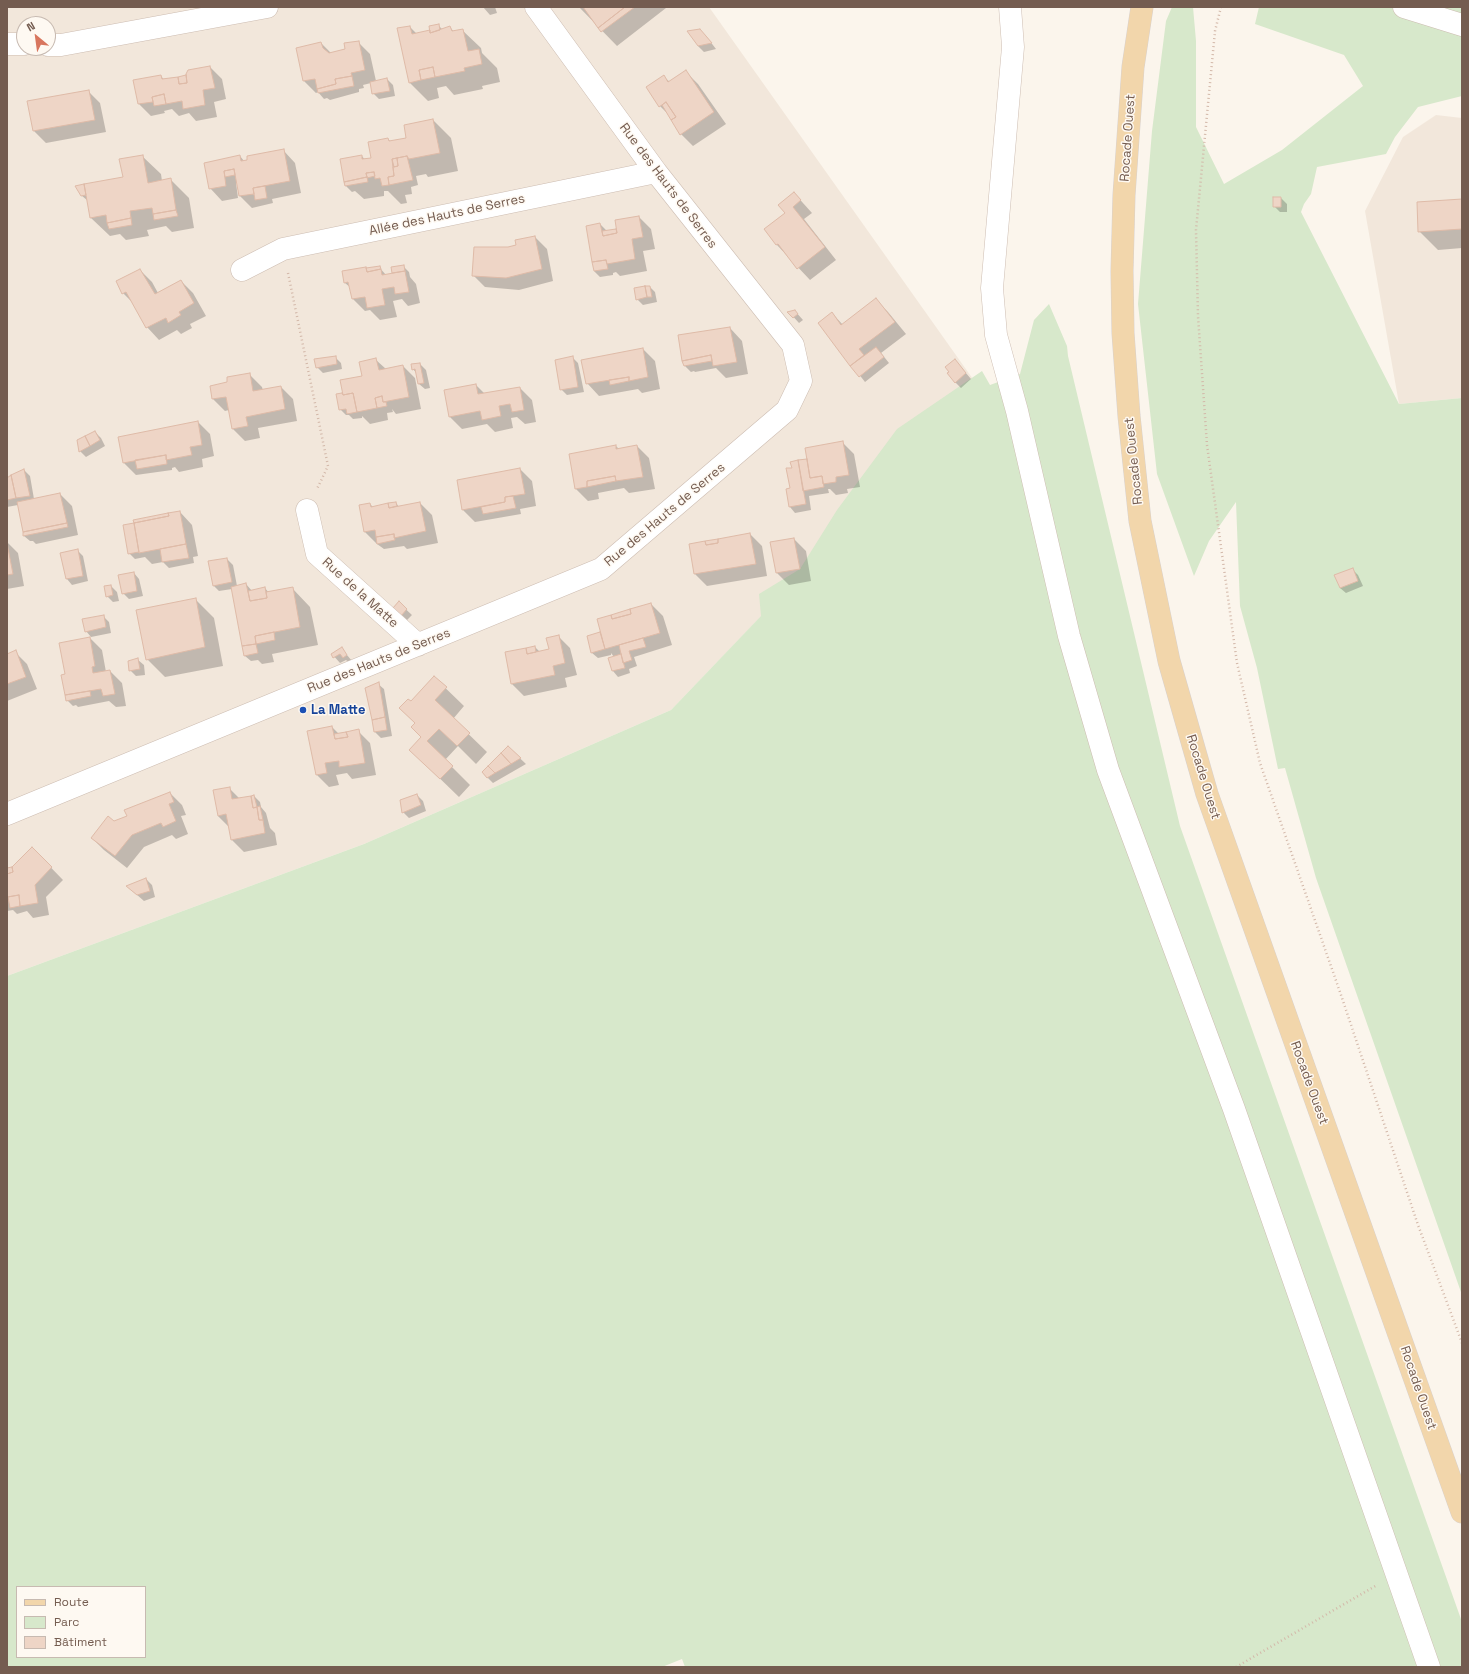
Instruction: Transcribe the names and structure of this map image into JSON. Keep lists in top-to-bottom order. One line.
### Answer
{"streets":{"main road":["Rocade Ouest"],"street":["Rue des Hauts de Serres","Allée des Hauts de Serres","Rue de la Matte"]},"crossings":[["Rue des Hauts de Serres","Allée des Hauts de Serres"],["Rue des Hauts de Serres","Rue de la Matte"]],"places":["La Matte"],"legend":["Route","Parc","Bâtiment"],"north":"top left"}
